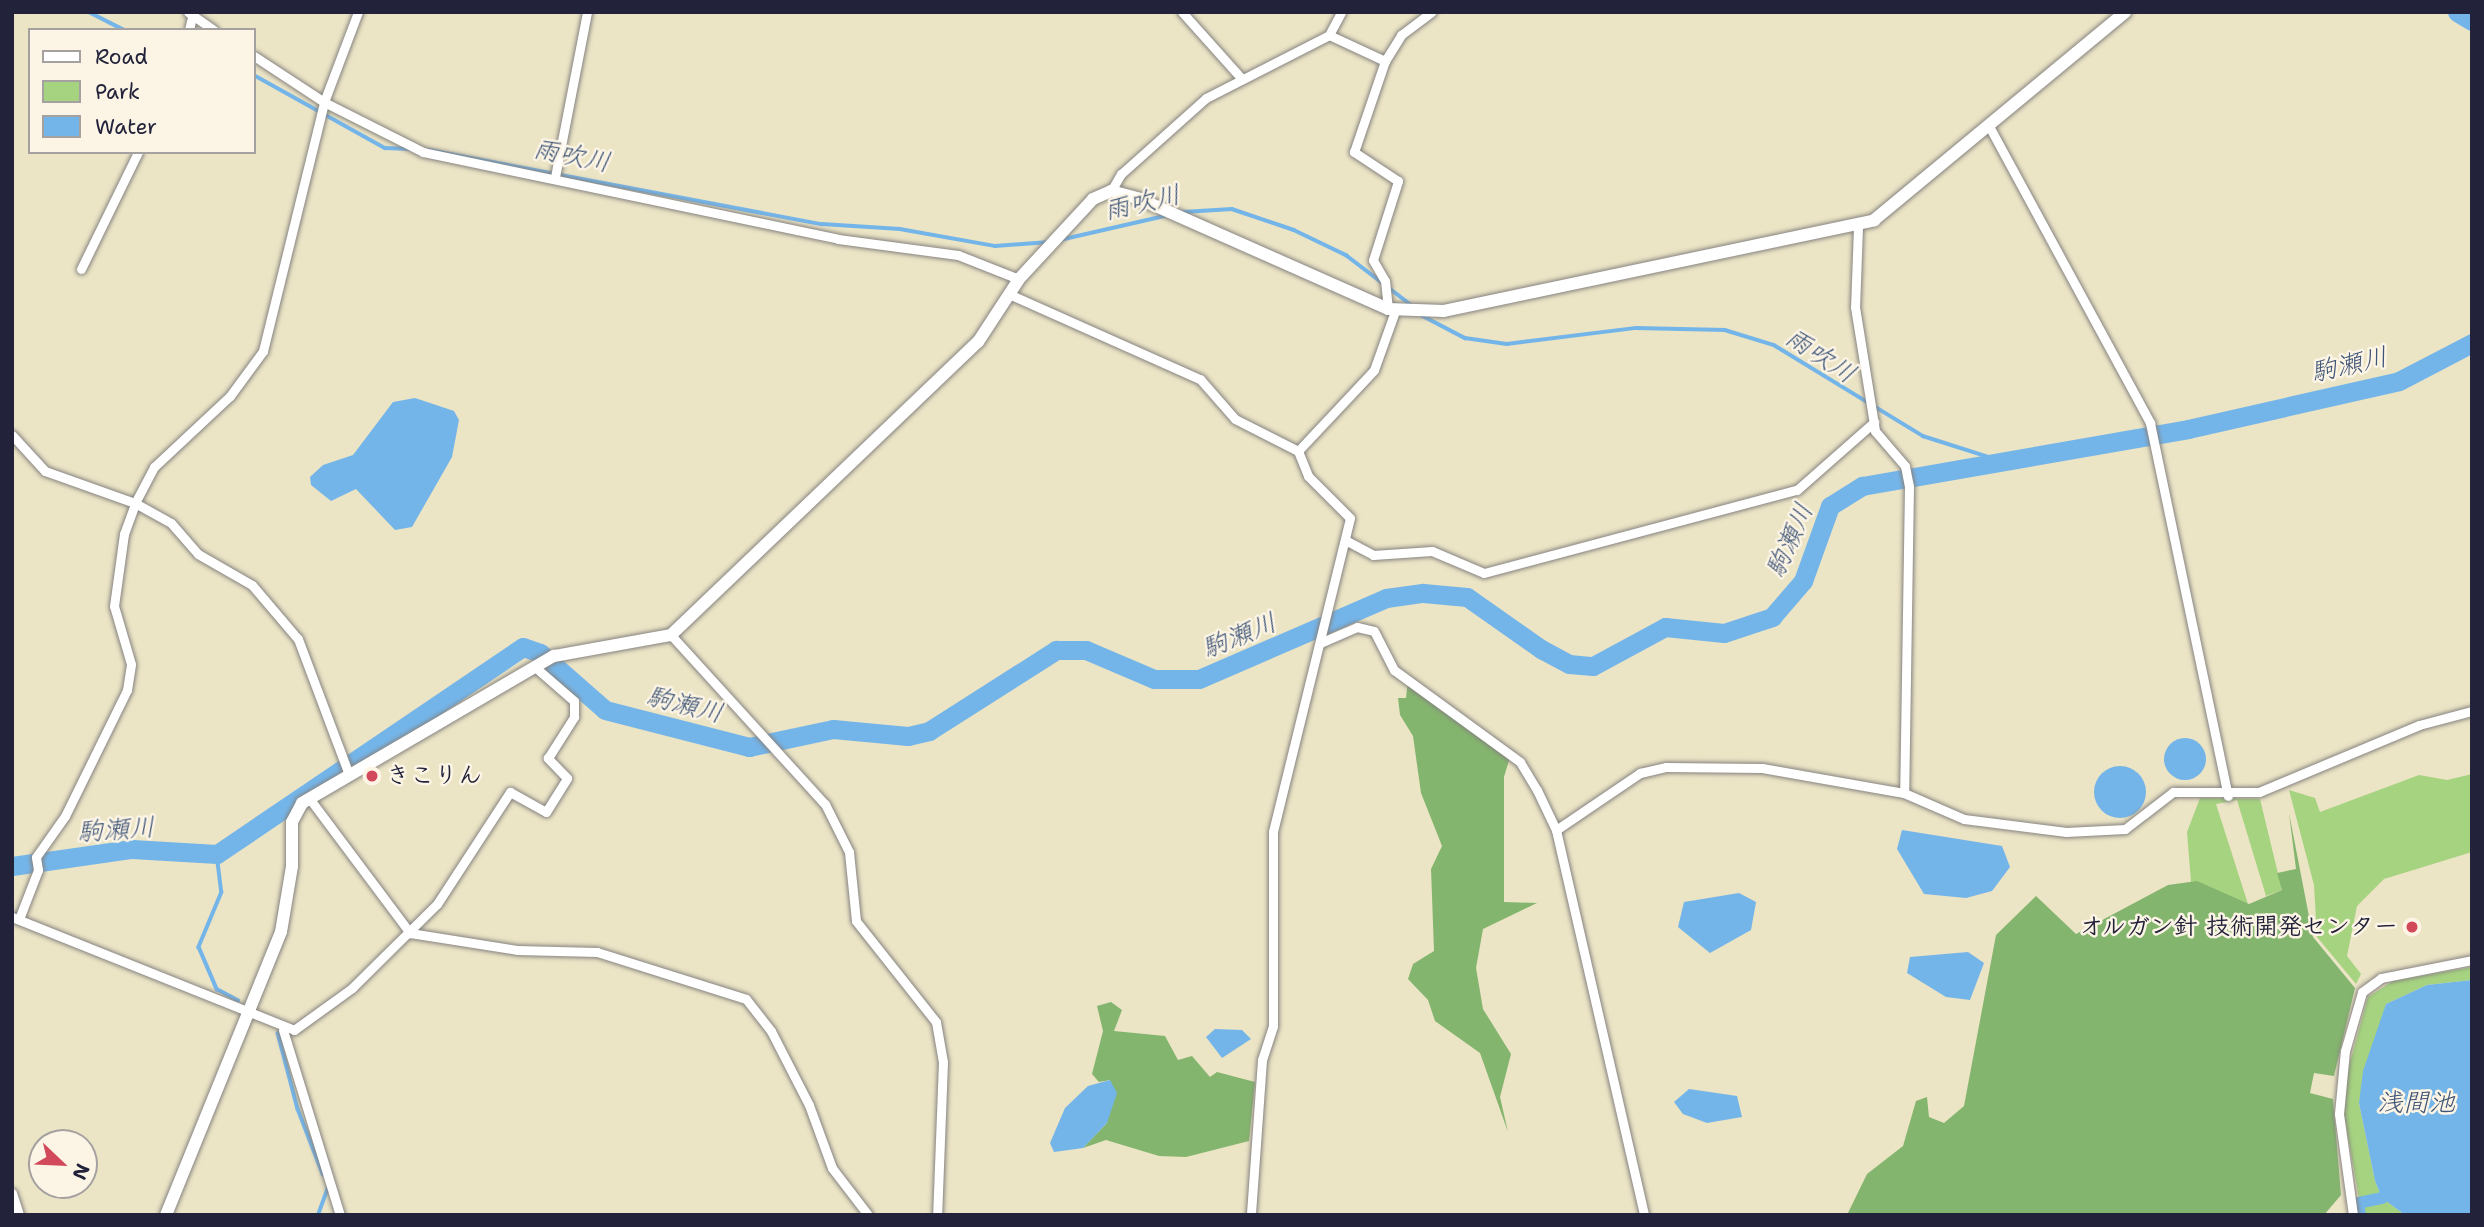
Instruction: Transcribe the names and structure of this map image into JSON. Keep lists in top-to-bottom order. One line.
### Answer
{"water":["雨吹川","駒瀬川","浅間池"],"places":["きこりん","オルガン針 技術開発センター"],"legend":["Road","Park","Water"],"north":"bottom right"}
